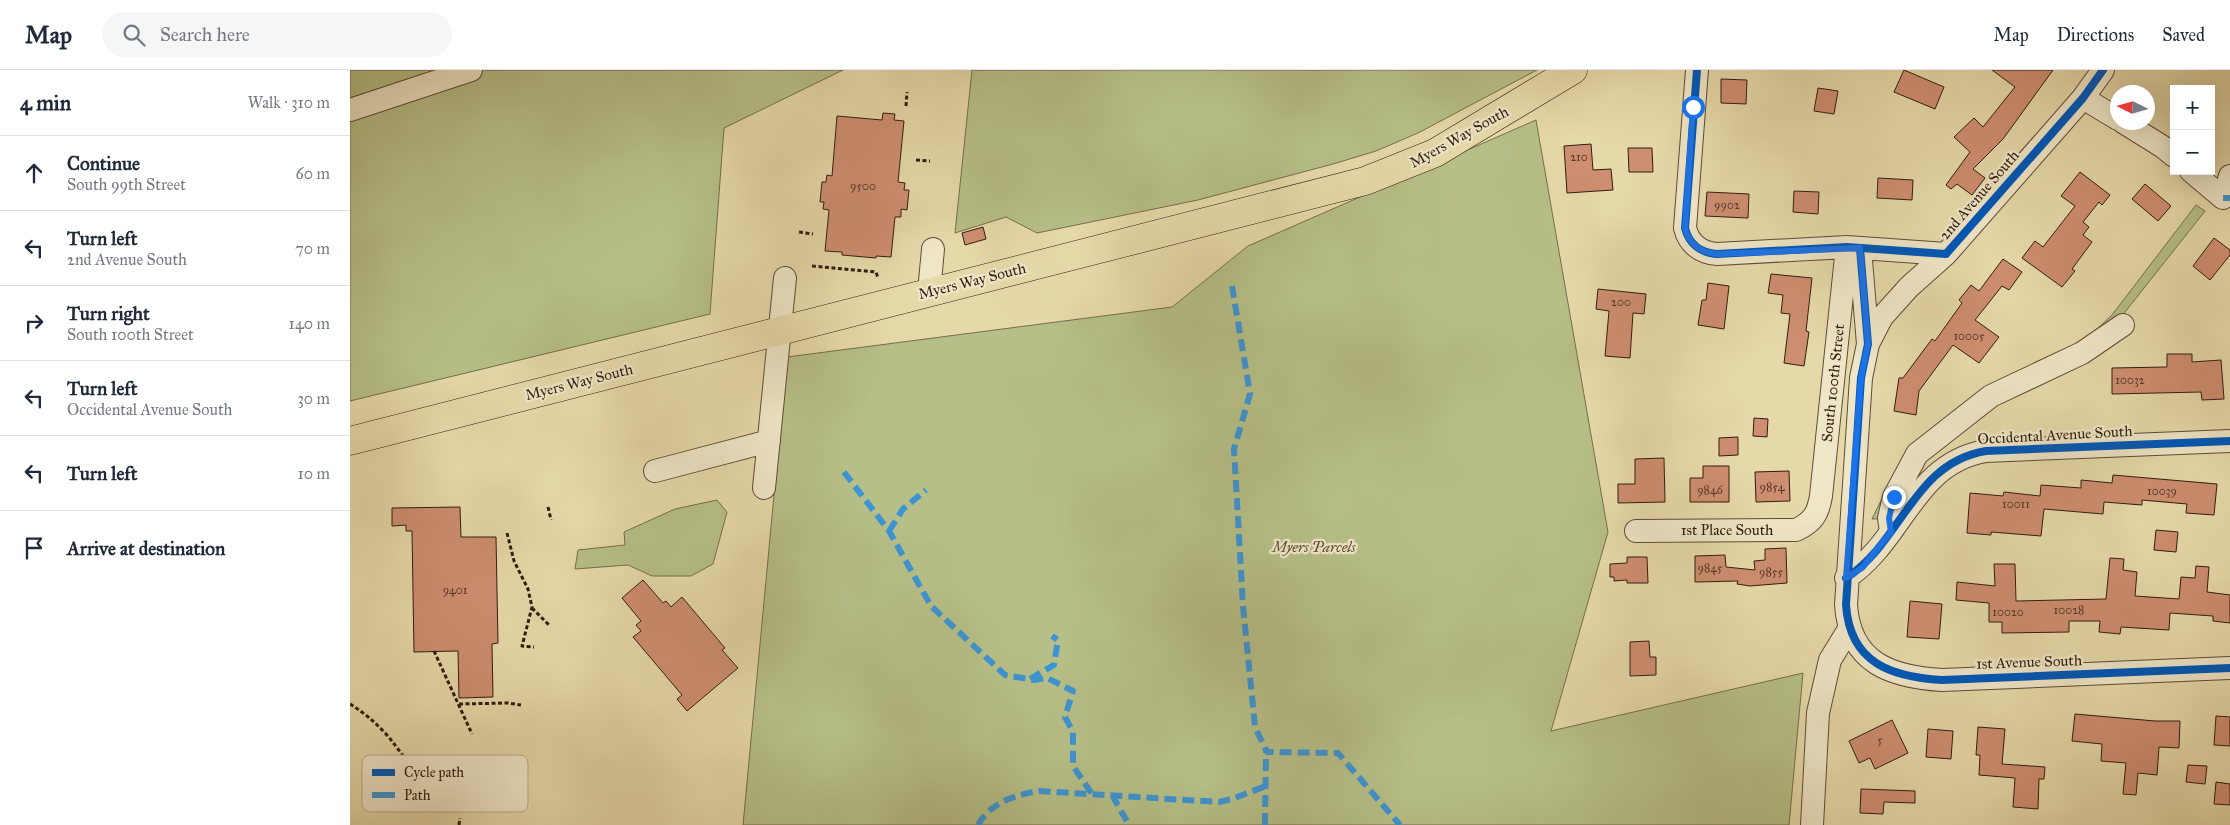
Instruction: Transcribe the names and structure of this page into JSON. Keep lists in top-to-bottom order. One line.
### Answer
{"streets":{"main road":["Myers Way South"],"street":["2nd Avenue South","South 100th Street","Occidental Avenue South","1st Place South","1st Avenue South"]},"crossings":[["2nd Avenue South","South 100th Street"],["South 100th Street","Occidental Avenue South"],["South 100th Street","1st Place South"],["South 100th Street","1st Avenue South"]],"parks":["Myers Parcels"],"house_numbers":["210","9500","9902","200","10005","10032","9854","9846","10039","10011","9845","9855","9401","10028","10020","5"],"legend":["Cycle path","Path"],"north":"left","page":{"header":"Map","search":"Search here","nav":["Map","Directions","Saved"],"heading":["4 min","Walk · 310 m"],"map_buttons":["+","−"],"list":[["Continue","South 99th Street","60 m"],["Turn left","2nd Avenue South","70 m"],["Turn right","South 100th Street","140 m"],["Turn left","Occidental Avenue South","30 m"],["Turn left","10 m"],"Arrive at destination"]}}
